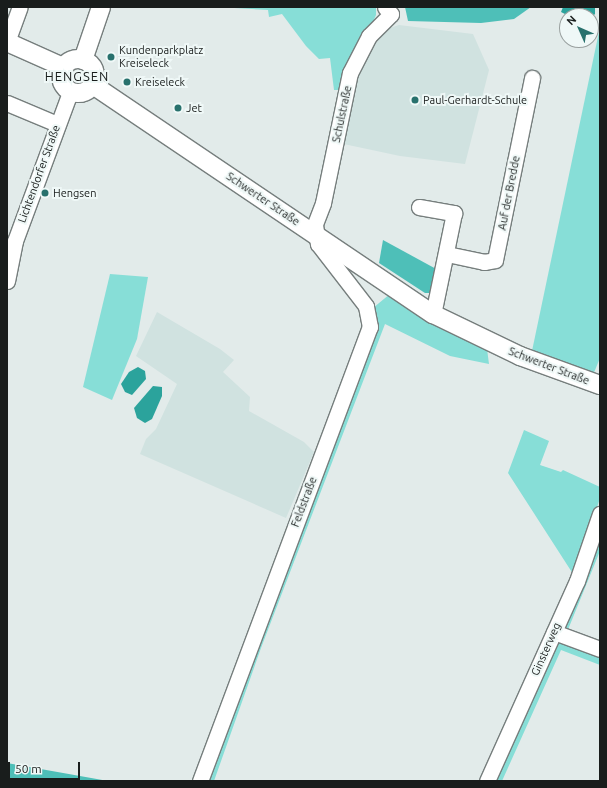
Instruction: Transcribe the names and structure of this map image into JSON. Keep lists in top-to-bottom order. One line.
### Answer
{"streets":{"main road":["Schwerter Straße"],"street":["Schulstraße","Lichtendorfer Straße","Auf der Bredde","Feldstraße","Ginsterweg"]},"crossings":[["Schulstraße","Schwerter Straße"],["Schulstraße","Feldstraße"],["Lichtendorfer Straße","Schwerter Straße"],["Schwerter Straße","Feldstraße"]],"districts":["HENGSEN"],"places":["Kundenparkplatz Kreiseleck","Kreiseleck","Paul-Gerhardt-Schule","Jet","Hengsen"],"scale_bar":"50 m","north":"top left"}
